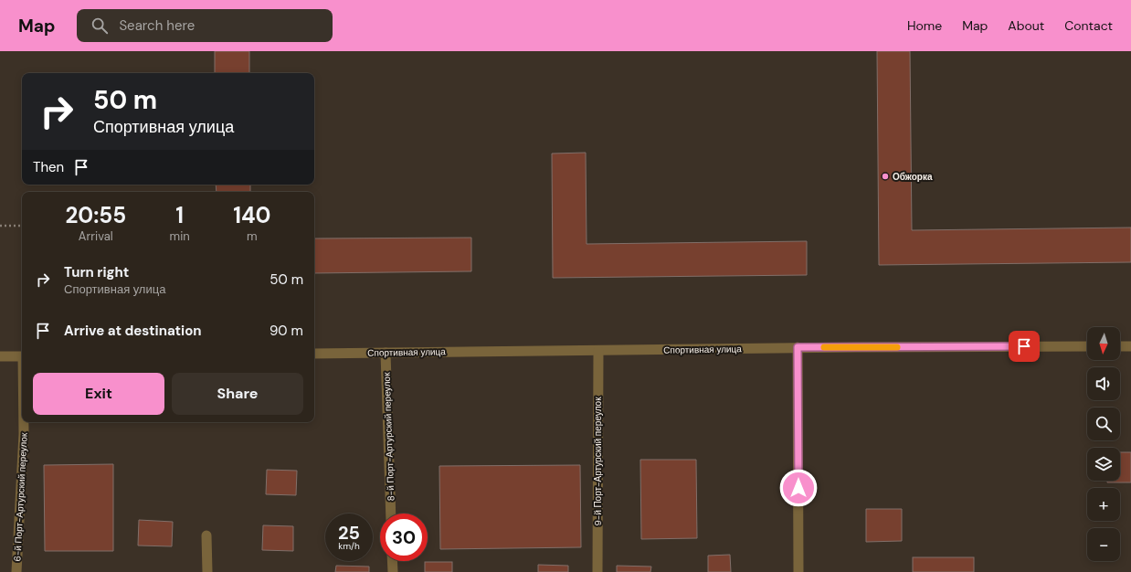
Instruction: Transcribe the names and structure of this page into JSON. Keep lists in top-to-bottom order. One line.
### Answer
{"streets":{"street":["Спортивная улица","8-й Порт-Артурский переулок","9-й Порт-Артурский переулок","6-й Порт-Артурский переулок"]},"crossings":[["Спортивная улица","8-й Порт-Артурский переулок"],["Спортивная улица","9-й Порт-Артурский переулок"]],"places":["Обжорка"],"north":"bottom","page":{"header":"Map","search":"Search here","nav":["Home","Map","About","Contact"],"turn":["50 m","Спортивная улица"],"then":"Then","eta":["20:55","Arrival","1","min","140","m"],"list":[{"name":"Turn right","note":"Спортивная улица","value":"50 m"},{"name":"Arrive at destination","value":"90 m"}],"map_buttons":["+","−"],"buttons":["Exit","Share"],"speed":"25 km/h","limit":"30"}}
